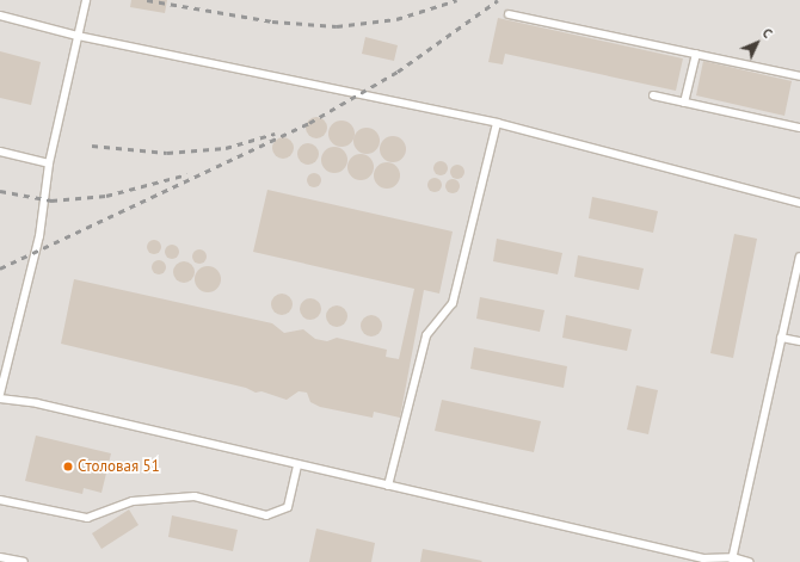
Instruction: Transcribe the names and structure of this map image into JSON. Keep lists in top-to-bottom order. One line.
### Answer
{"places":["Столовая 51"],"north":"top right"}
